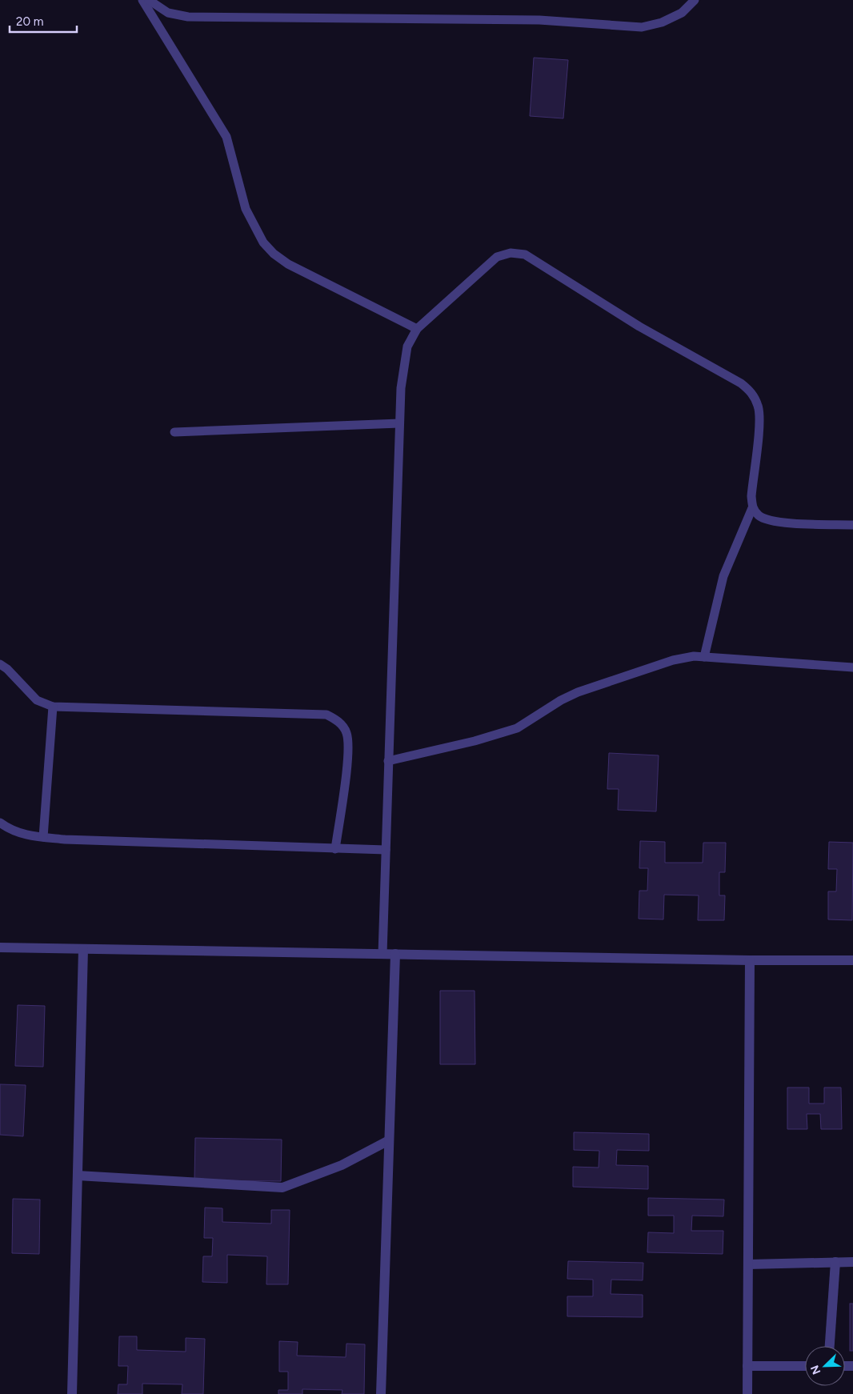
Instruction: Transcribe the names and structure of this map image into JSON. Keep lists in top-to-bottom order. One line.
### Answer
{"scale_bar":"20 m","north":"bottom left"}
